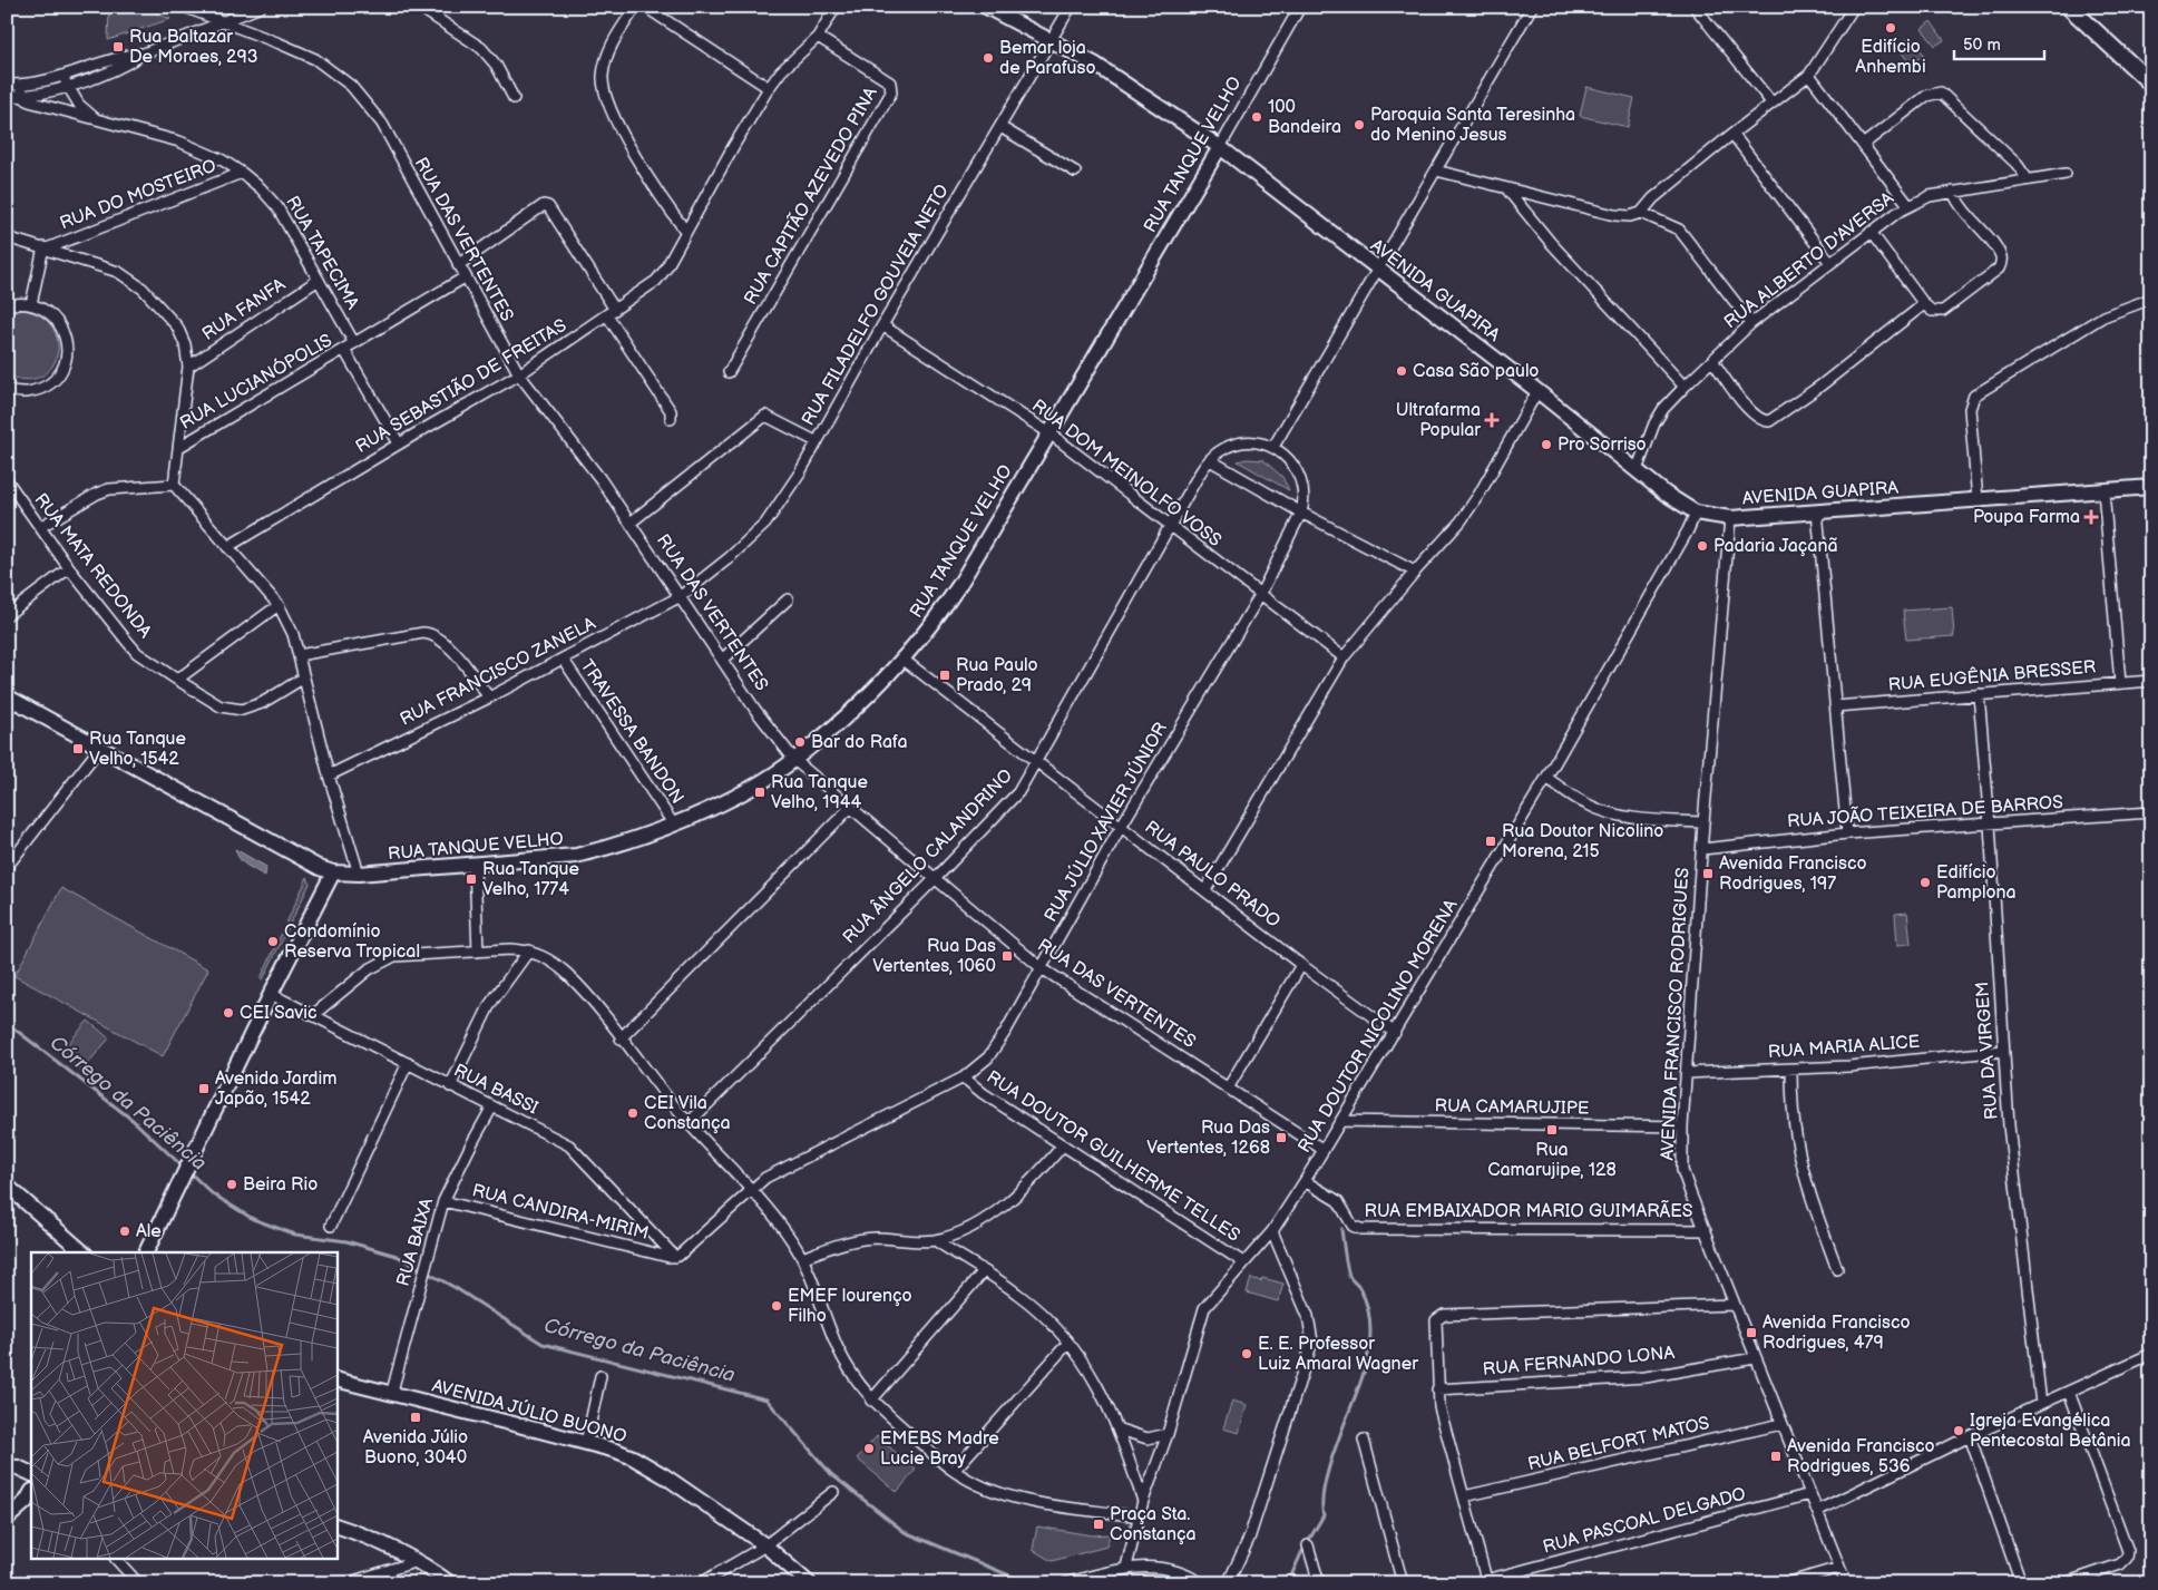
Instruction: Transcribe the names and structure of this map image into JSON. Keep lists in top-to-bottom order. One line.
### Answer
{"streets":{"street":["RUA TANQUE VELHO","RUA DO MOSTEIRO","RUA CAPITÃO AZEVEDO PINA","RUA DAS VERTENTES","RUA TAPECIMA","RUA ALBERTO D'AVERSA","AVENIDA GUAPIRA","RUA FILADELFO GOUVEIA NETO","RUA FANFA","RUA LUCIANÓPOLIS","RUA SEBASTIÃO DE FREITAS","RUA DOM MEINOLFO VOSS","RUA MATA REDONDA","RUA FRANCISCO ZANELA","RUA EUGÊNIA BRESSER","TRAVESSA BANDON","RUA JOÃO TEIXEIRA DE BARROS","RUA JÚLIO XAVIER JÚNIOR","RUA ÂNGELO CALANDRINO","RUA PAULO PRADO","AVENIDA FRANCISCO RODRIGUES","RUA DOUTOR NICOLINO MORENA","RUA MARIA ALICE","RUA DA VIRGEM","RUA BASSI","RUA CAMARUJIPE","RUA DOUTOR GUILHERME TELLES","RUA EMBAIXADOR MARIO GUIMARÃES","RUA CANDIRA-MIRIM","RUA BAIXA","RUA FERNANDO LONA","AVENIDA JÚLIO BUONO","RUA BELFORT MATOS","RUA PASCOAL DELGADO"]},"crossings":[["RUA TANQUE VELHO","RUA DAS VERTENTES"],["RUA TANQUE VELHO","AVENIDA GUAPIRA"],["RUA TANQUE VELHO","RUA DOM MEINOLFO VOSS"],["RUA TANQUE VELHO","TRAVESSA BANDON"],["RUA TANQUE VELHO","RUA PAULO PRADO"],["RUA DO MOSTEIRO","RUA TAPECIMA"],["RUA CAPITÃO AZEVEDO PINA","RUA SEBASTIÃO DE FREITAS"],["RUA DAS VERTENTES","RUA FILADELFO GOUVEIA NETO"],["RUA DAS VERTENTES","RUA LUCIANÓPOLIS"],["RUA DAS VERTENTES","RUA SEBASTIÃO DE FREITAS"],["RUA DAS VERTENTES","RUA FRANCISCO ZANELA"],["RUA DAS VERTENTES","RUA JÚLIO XAVIER JÚNIOR"],["RUA DAS VERTENTES","RUA ÂNGELO CALANDRINO"],["RUA DAS VERTENTES","RUA DOUTOR NICOLINO MORENA"],["RUA TAPECIMA","RUA FANFA"],["RUA TAPECIMA","RUA LUCIANÓPOLIS"],["RUA ALBERTO D'AVERSA","AVENIDA GUAPIRA"],["AVENIDA GUAPIRA","RUA FILADELFO GOUVEIA NETO"],["AVENIDA GUAPIRA","AVENIDA FRANCISCO RODRIGUES"],["AVENIDA GUAPIRA","RUA DOUTOR NICOLINO MORENA"],["RUA FILADELFO GOUVEIA NETO","RUA DOM MEINOLFO VOSS"],["RUA FILADELFO GOUVEIA NETO","RUA FRANCISCO ZANELA"],["RUA DOM MEINOLFO VOSS","RUA JÚLIO XAVIER JÚNIOR"],["RUA DOM MEINOLFO VOSS","RUA ÂNGELO CALANDRINO"],["RUA FRANCISCO ZANELA","TRAVESSA BANDON"],["RUA EUGÊNIA BRESSER","RUA DA VIRGEM"],["RUA JOÃO TEIXEIRA DE BARROS","AVENIDA FRANCISCO RODRIGUES"],["RUA JOÃO TEIXEIRA DE BARROS","RUA DA VIRGEM"],["RUA JÚLIO XAVIER JÚNIOR","RUA PAULO PRADO"],["RUA JÚLIO XAVIER JÚNIOR","RUA BASSI"],["RUA JÚLIO XAVIER JÚNIOR","RUA DOUTOR GUILHERME TELLES"],["RUA JÚLIO XAVIER JÚNIOR","RUA CANDIRA-MIRIM"],["RUA ÂNGELO CALANDRINO","RUA PAULO PRADO"],["RUA PAULO PRADO","RUA DOUTOR NICOLINO MORENA"],["AVENIDA FRANCISCO RODRIGUES","RUA MARIA ALICE"],["AVENIDA FRANCISCO RODRIGUES","RUA CAMARUJIPE"],["AVENIDA FRANCISCO RODRIGUES","RUA EMBAIXADOR MARIO GUIMARÃES"],["AVENIDA FRANCISCO RODRIGUES","RUA FERNANDO LONA"],["AVENIDA FRANCISCO RODRIGUES","RUA BELFORT MATOS"],["AVENIDA FRANCISCO RODRIGUES","RUA PASCOAL DELGADO"],["RUA DOUTOR NICOLINO MORENA","RUA CAMARUJIPE"],["RUA DOUTOR NICOLINO MORENA","RUA DOUTOR GUILHERME TELLES"],["RUA DOUTOR NICOLINO MORENA","RUA EMBAIXADOR MARIO GUIMARÃES"],["RUA MARIA ALICE","RUA DA VIRGEM"],["RUA BASSI","RUA CANDIRA-MIRIM"],["RUA BASSI","RUA BAIXA"],["RUA CANDIRA-MIRIM","RUA BAIXA"],["RUA BAIXA","AVENIDA JÚLIO BUONO"]],"water":["Córrego da Paciência"],"places":{"other":["Edifício Anhembi","Bemar loja de Parafuso","100 Bandeira","Paroquia Santa Teresinha do Menino Jesus","Casa São paulo","Pro Sorriso","Padaria Jaçanã","Bar do Rafa","Edifício Pamplona","Condomínio Reserva Tropical","CEI Savic","CEI Vila Constança","Beira Rio","Ale","EMEF lourenço Filho","E. E. Professor Luiz Amaral Wagner","Igreja Evangélica Pentecostal Betânia","EMEBS Madre Lucie Bray"],"transit":["Rua Baltazar De Moraes, 293","Rua Paulo Prado, 29","Rua Tanque Velho, 1542","Rua Tanque Velho, 1944","Rua Doutor Nicolino Morena, 215","Avenida Francisco Rodrigues, 197","Rua Tanque Velho, 1774","Rua Das Vertentes, 1060","Avenida Jardim Japão, 1542","Rua Camarujipe, 128","Rua Das Vertentes, 1268","Avenida Francisco Rodrigues, 479","Avenida Júlio Buono, 3040","Avenida Francisco Rodrigues, 536","Praça Sta. Constança"],"health":["Ultrafarma Popular","Poupa Farma"]},"scale_bar":"50 m"}
